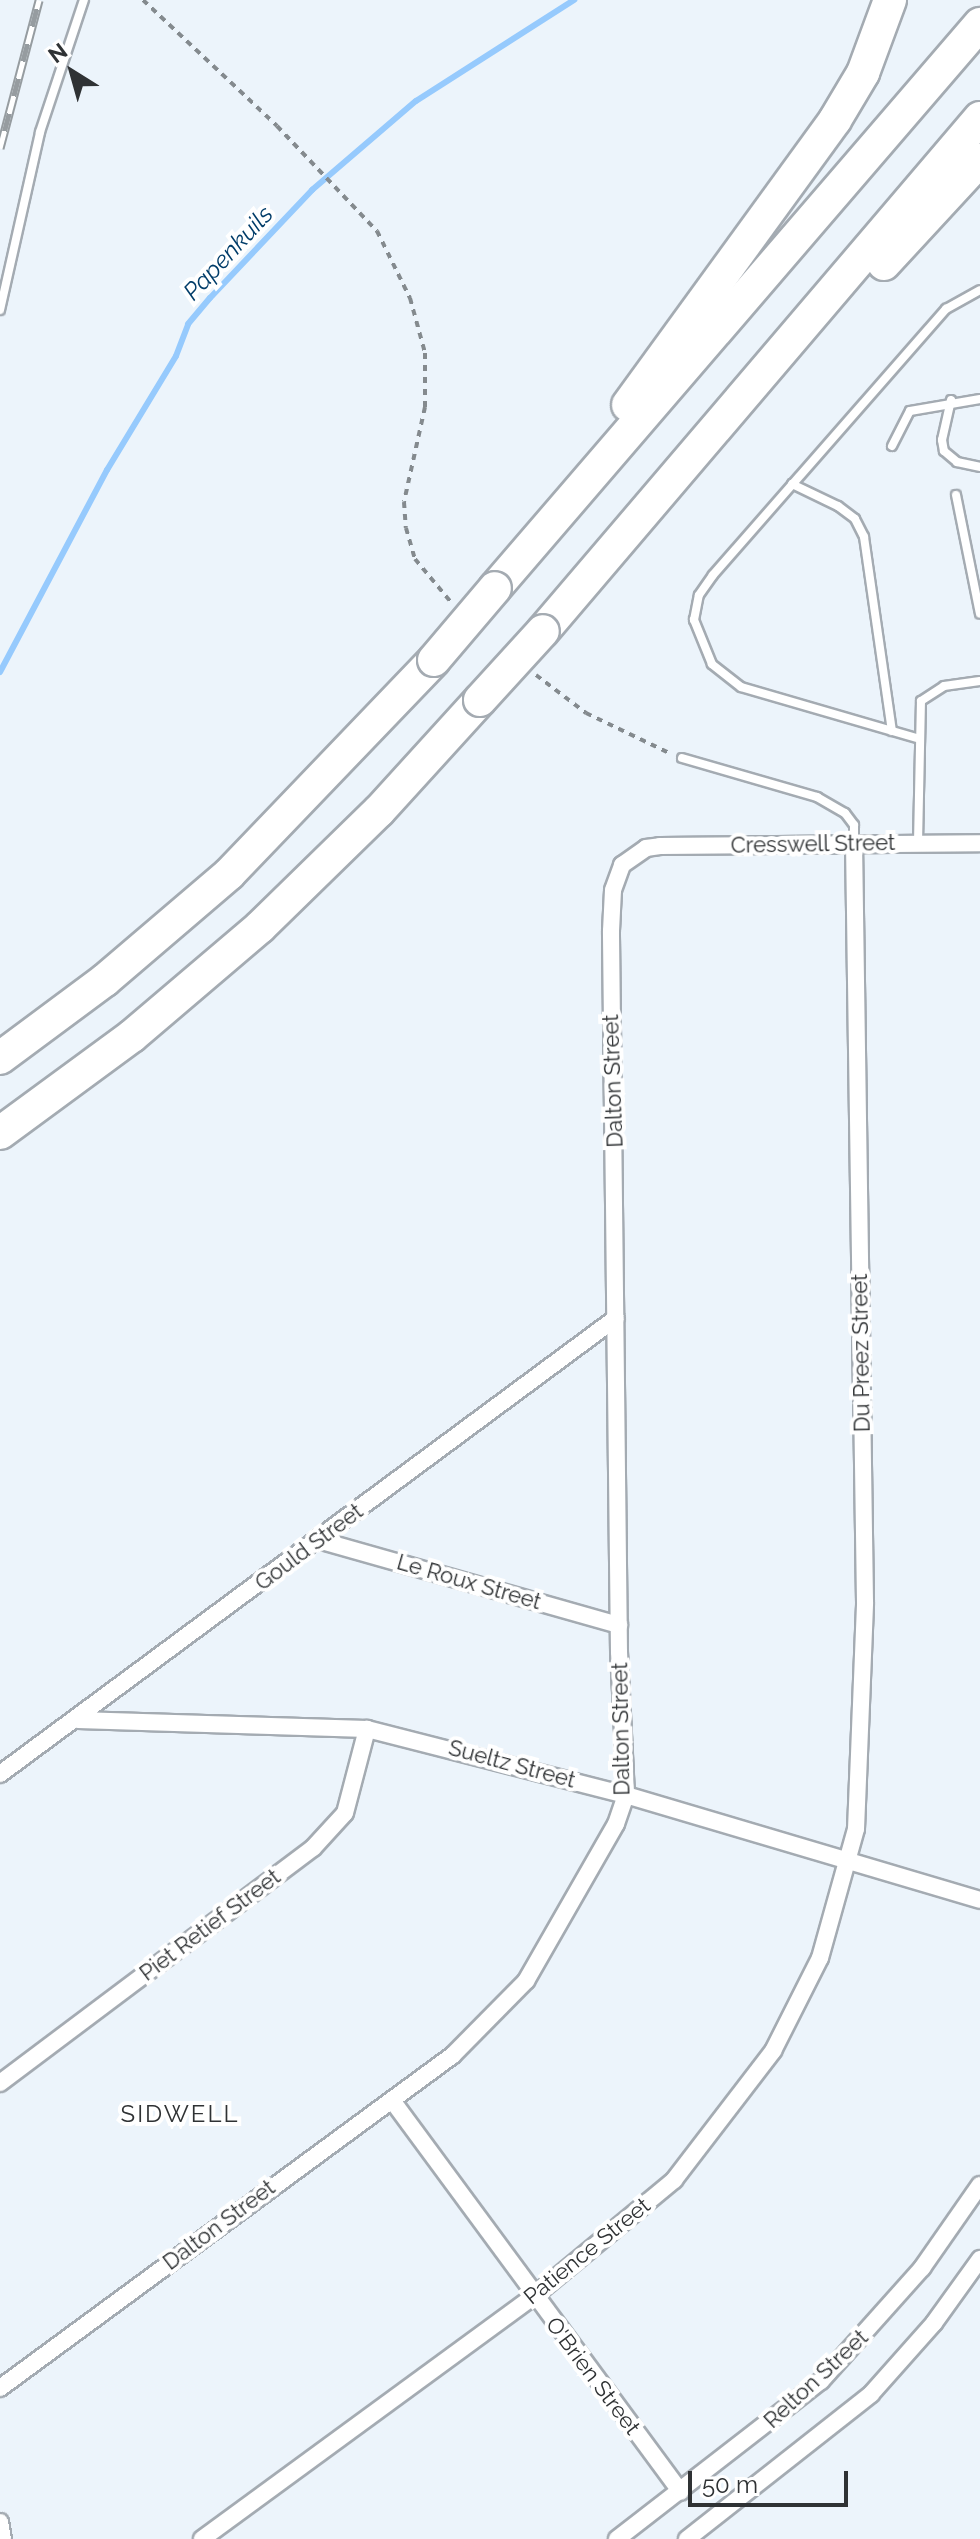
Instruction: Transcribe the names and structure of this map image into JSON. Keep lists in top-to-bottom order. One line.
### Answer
{"streets":{"street":["Cresswell Street","Dalton Street","Du Preez Street","Gould Street","Le Roux Street","Sueltz Street","Piet Retief Street","Patience Street","O'Brien Street","Relton Street"]},"crossings":[["Cresswell Street","Dalton Street"],["Cresswell Street","Du Preez Street"],["Dalton Street","Gould Street"],["Dalton Street","Le Roux Street"],["Dalton Street","Sueltz Street"],["Dalton Street","O'Brien Street"],["Du Preez Street","Sueltz Street"],["Du Preez Street","Patience Street"],["Gould Street","Le Roux Street"],["Gould Street","Sueltz Street"],["Sueltz Street","Piet Retief Street"],["Sueltz Street","Patience Street"],["Patience Street","O'Brien Street"],["O'Brien Street","Relton Street"]],"districts":["SIDWELL"],"water":["Papenkuils"],"scale_bar":"50 m","north":"top left"}
